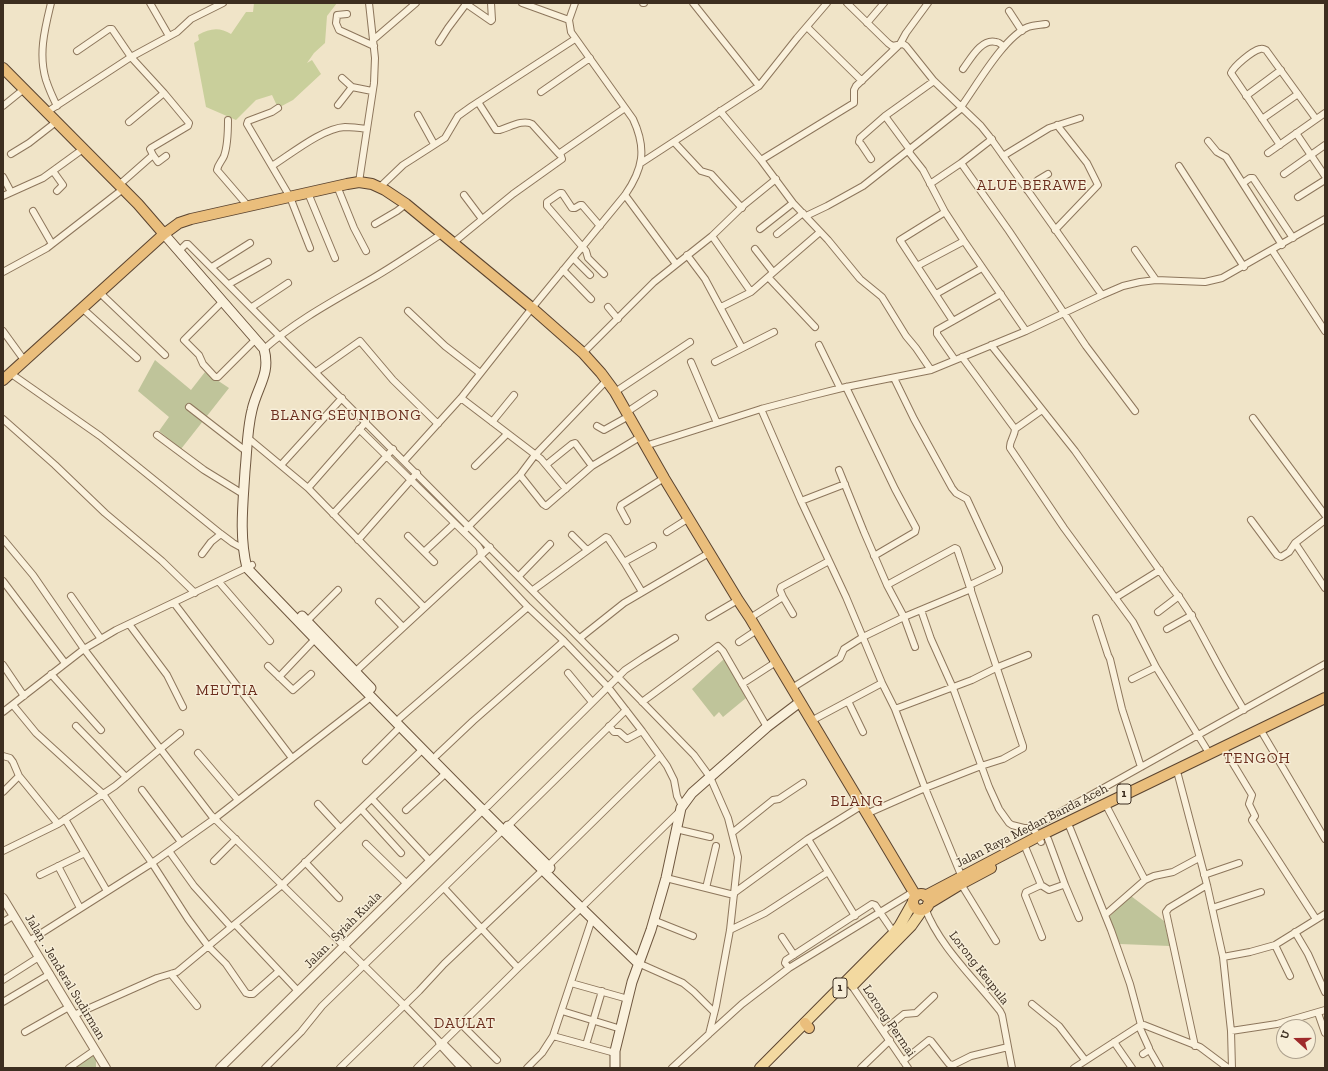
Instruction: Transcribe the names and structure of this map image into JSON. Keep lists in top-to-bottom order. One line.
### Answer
{"streets":{"highway":["1","Jalan Raya Medan Banda Aceh"],"street":["Jalan . Syiah Kuala","Lorong Keupula","Jalan . Jenderal Sudirman","Lorong Permai"]},"crossings":[["1","Jalan Raya Medan Banda Aceh"],["1","Lorong Keupula"],["1","Lorong Permai"],["Jalan Raya Medan Banda Aceh","Lorong Keupula"]],"districts":["ALUE BERAWE","BLANG SEUNIBONG","MEUTIA","TENGOH","BLANG","DAULAT"],"north":"left"}
